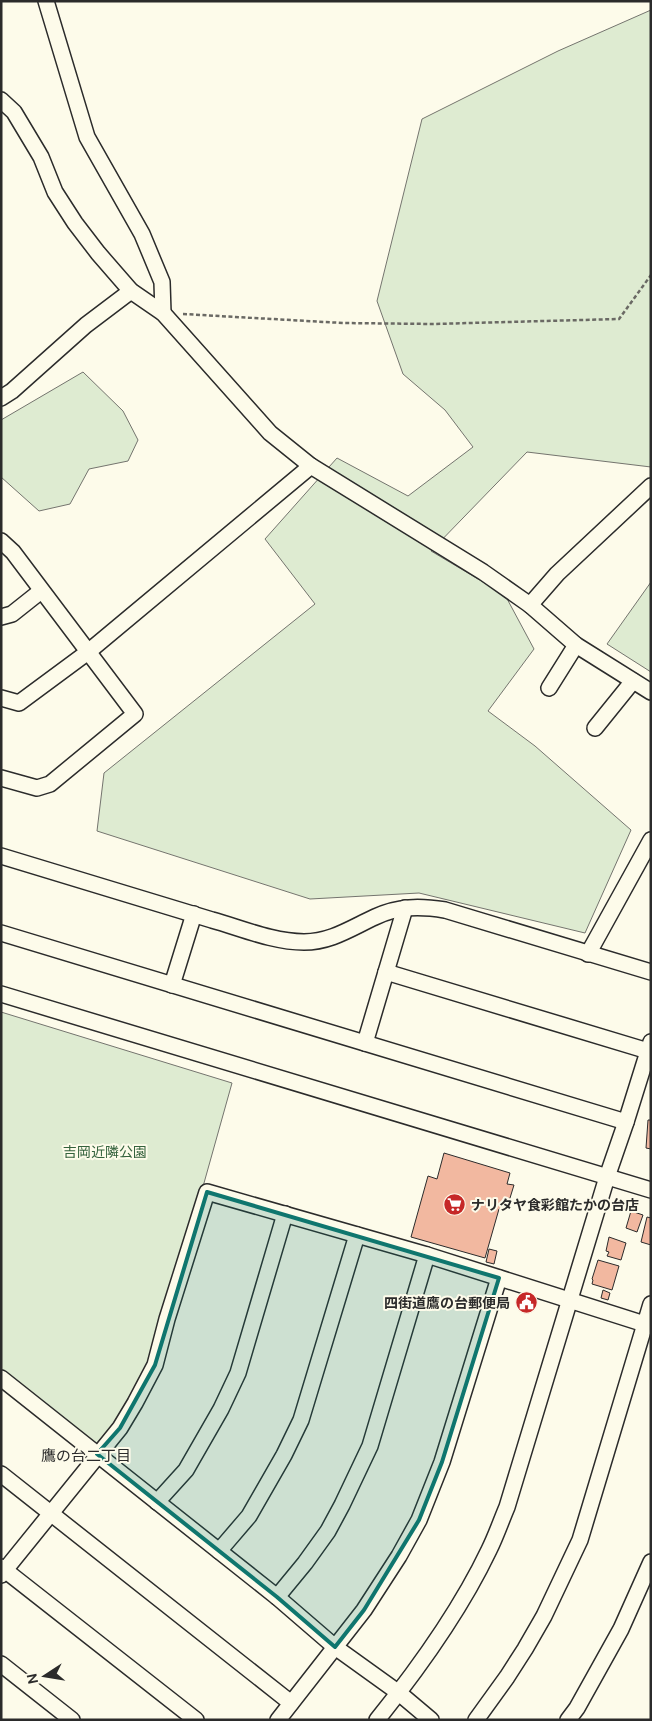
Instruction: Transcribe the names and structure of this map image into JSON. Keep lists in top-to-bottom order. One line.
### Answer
{"districts":["鷹の台二丁目"],"parks":["吉岡近隣公園"],"places":{"supermarket":["ナリタヤ食彩館たかの台店"],"public building":["四街道鷹の台郵便局"]},"north":"left"}
